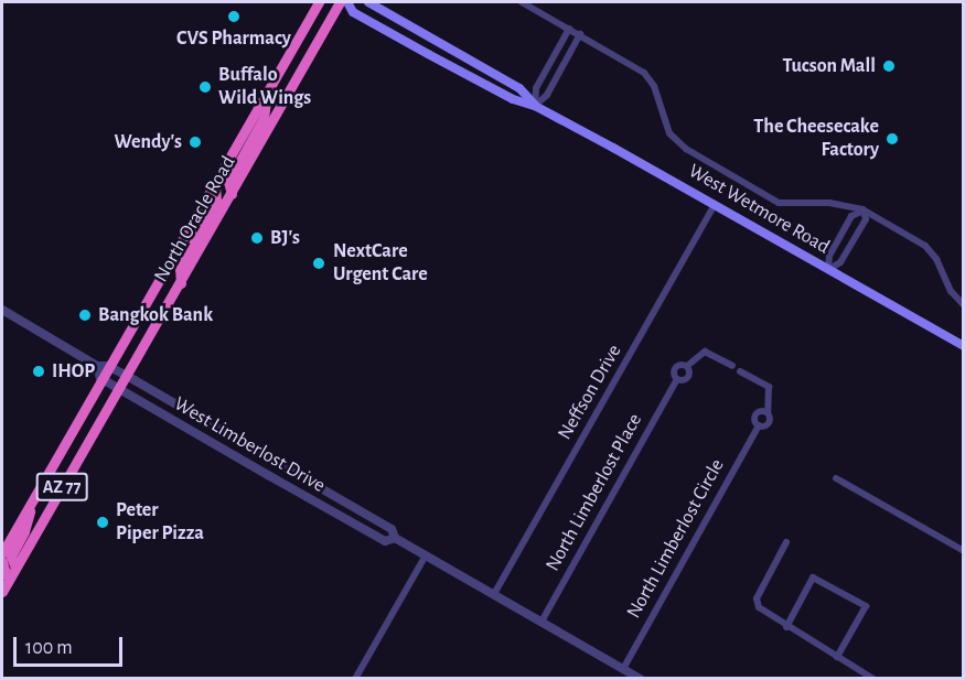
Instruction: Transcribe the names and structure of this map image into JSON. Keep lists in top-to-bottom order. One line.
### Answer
{"streets":{"highway":["North Oracle Road","AZ 77"],"main road":["West Wetmore Road"],"street":["Neffson Drive","West Limberlost Drive","North Limberlost Place","North Limberlost Circle"]},"crossings":[["West Wetmore Road","Neffson Drive"],["North Oracle Road","West Limberlost Drive"],["Neffson Drive","West Limberlost Drive"],["West Limberlost Drive","North Limberlost Place"],["West Limberlost Drive","North Limberlost Circle"]],"places":["CVS Pharmacy","Tucson Mall","Buffalo Wild Wings","The Cheesecake Factory","Wendy's","BJ's","NextCare Urgent Care","Bangkok Bank","IHOP","Peter Piper Pizza"],"scale_bar":"100 m"}
